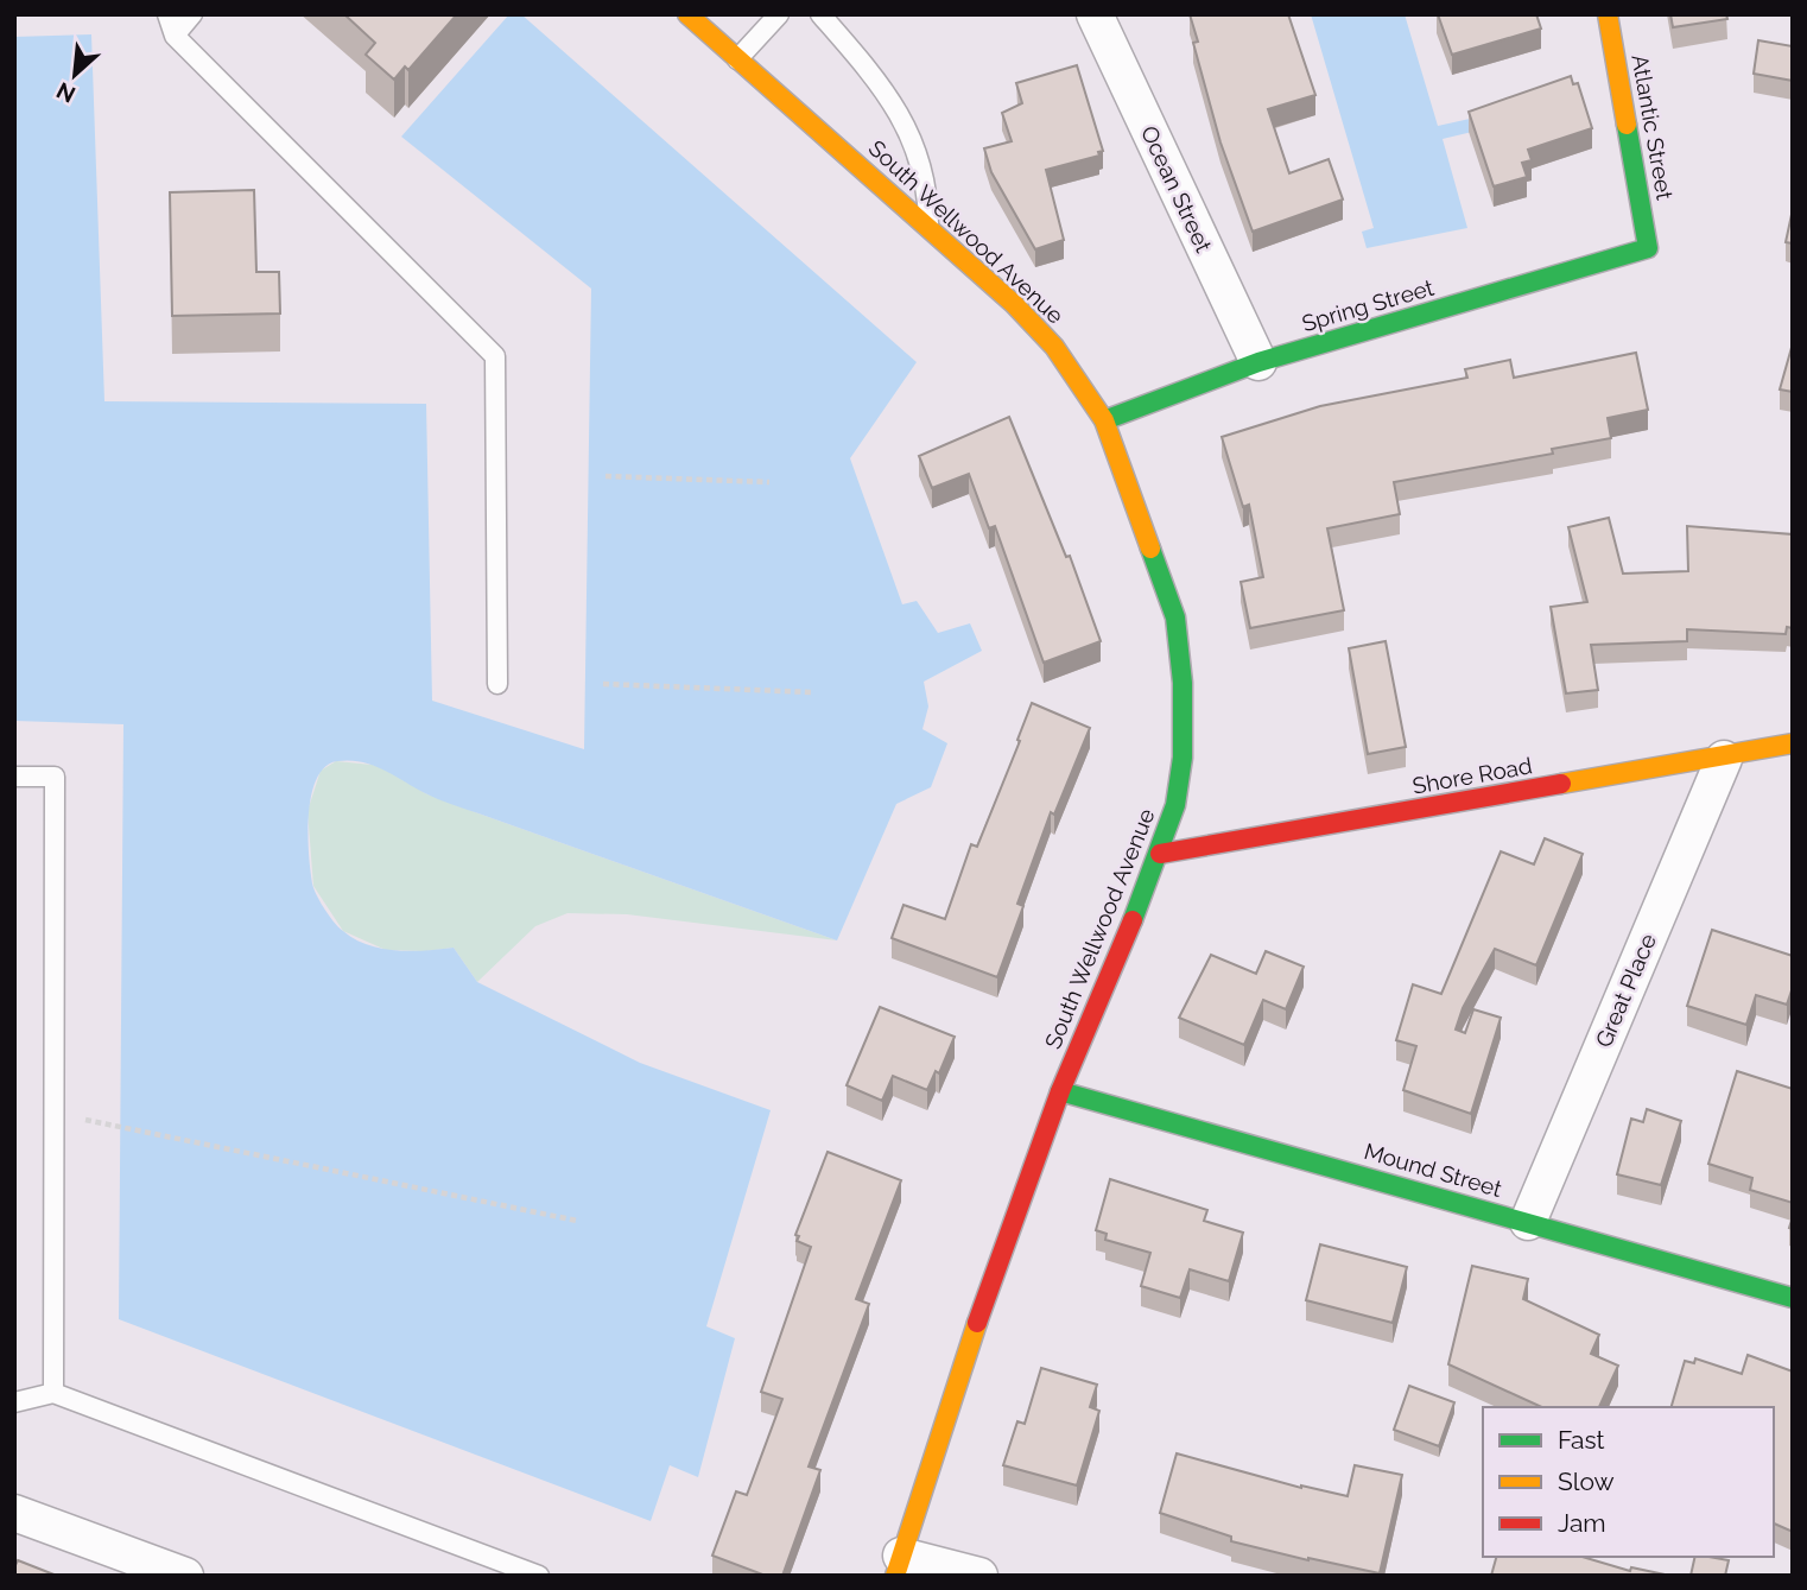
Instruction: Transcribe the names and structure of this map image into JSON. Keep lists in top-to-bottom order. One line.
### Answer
{"streets":{"street":["Atlantic Street","Ocean Street","South Wellwood Avenue","Spring Street","Shore Road","Great Place","Mound Street"]},"crossings":[["Atlantic Street","Spring Street"],["Ocean Street","Spring Street"],["South Wellwood Avenue","Spring Street"],["South Wellwood Avenue","Shore Road"],["South Wellwood Avenue","Mound Street"],["Shore Road","Great Place"],["Great Place","Mound Street"]],"legend":["Fast","Slow","Jam"],"north":"bottom left"}
